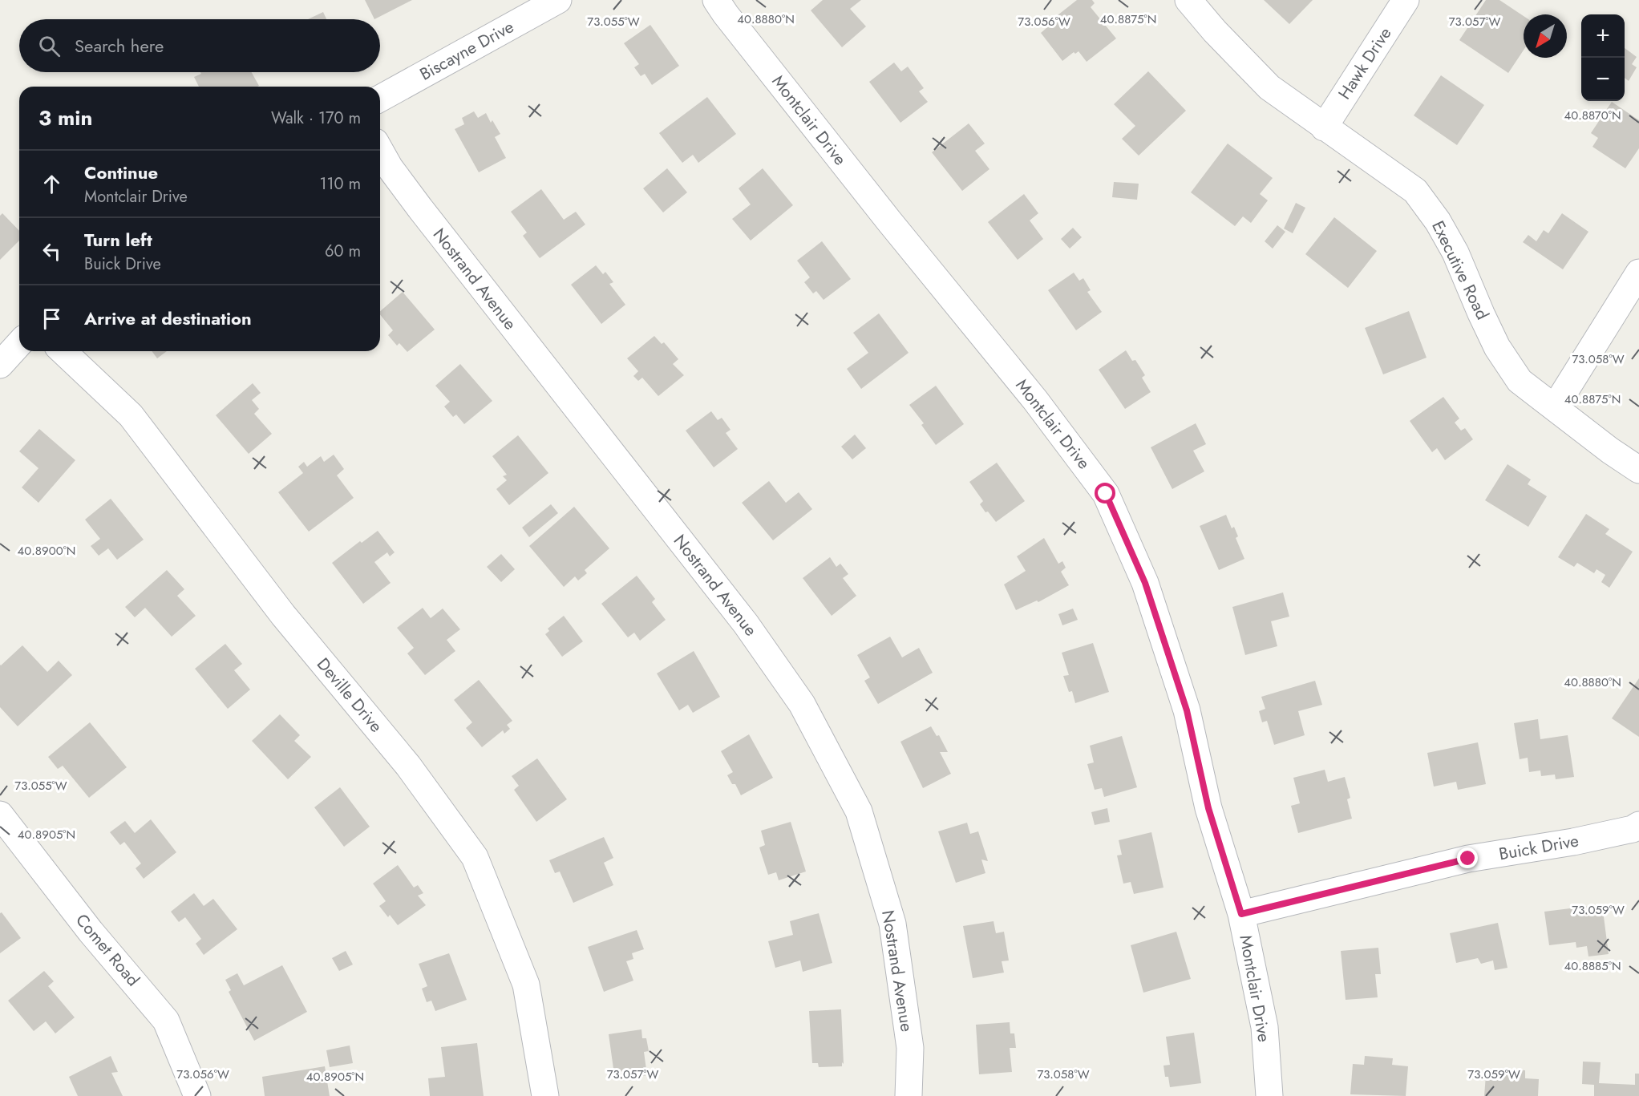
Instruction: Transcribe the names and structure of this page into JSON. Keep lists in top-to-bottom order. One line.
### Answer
{"streets":{"street":["Biscayne Drive","Hawk Drive","Montclair Drive","Executive Road","Nostrand Avenue","Deville Drive","Buick Drive","Comet Road"]},"crossings":[["Hawk Drive","Executive Road"],["Montclair Drive","Buick Drive"]],"north":"bottom left","page":{"map_buttons":["+","−"],"search":"Search here","heading":["3 min","Walk · 170 m"],"list":[["Continue","Montclair Drive","110 m"],["Turn left","Buick Drive","60 m"],"Arrive at destination"]},"coordinates":["40.8880°N","40.8875°N","73.055°W","73.056°W","73.057°W","40.8870°N","73.058°W","40.8900°N","40.8905°N","73.059°W","40.8885°N"]}
